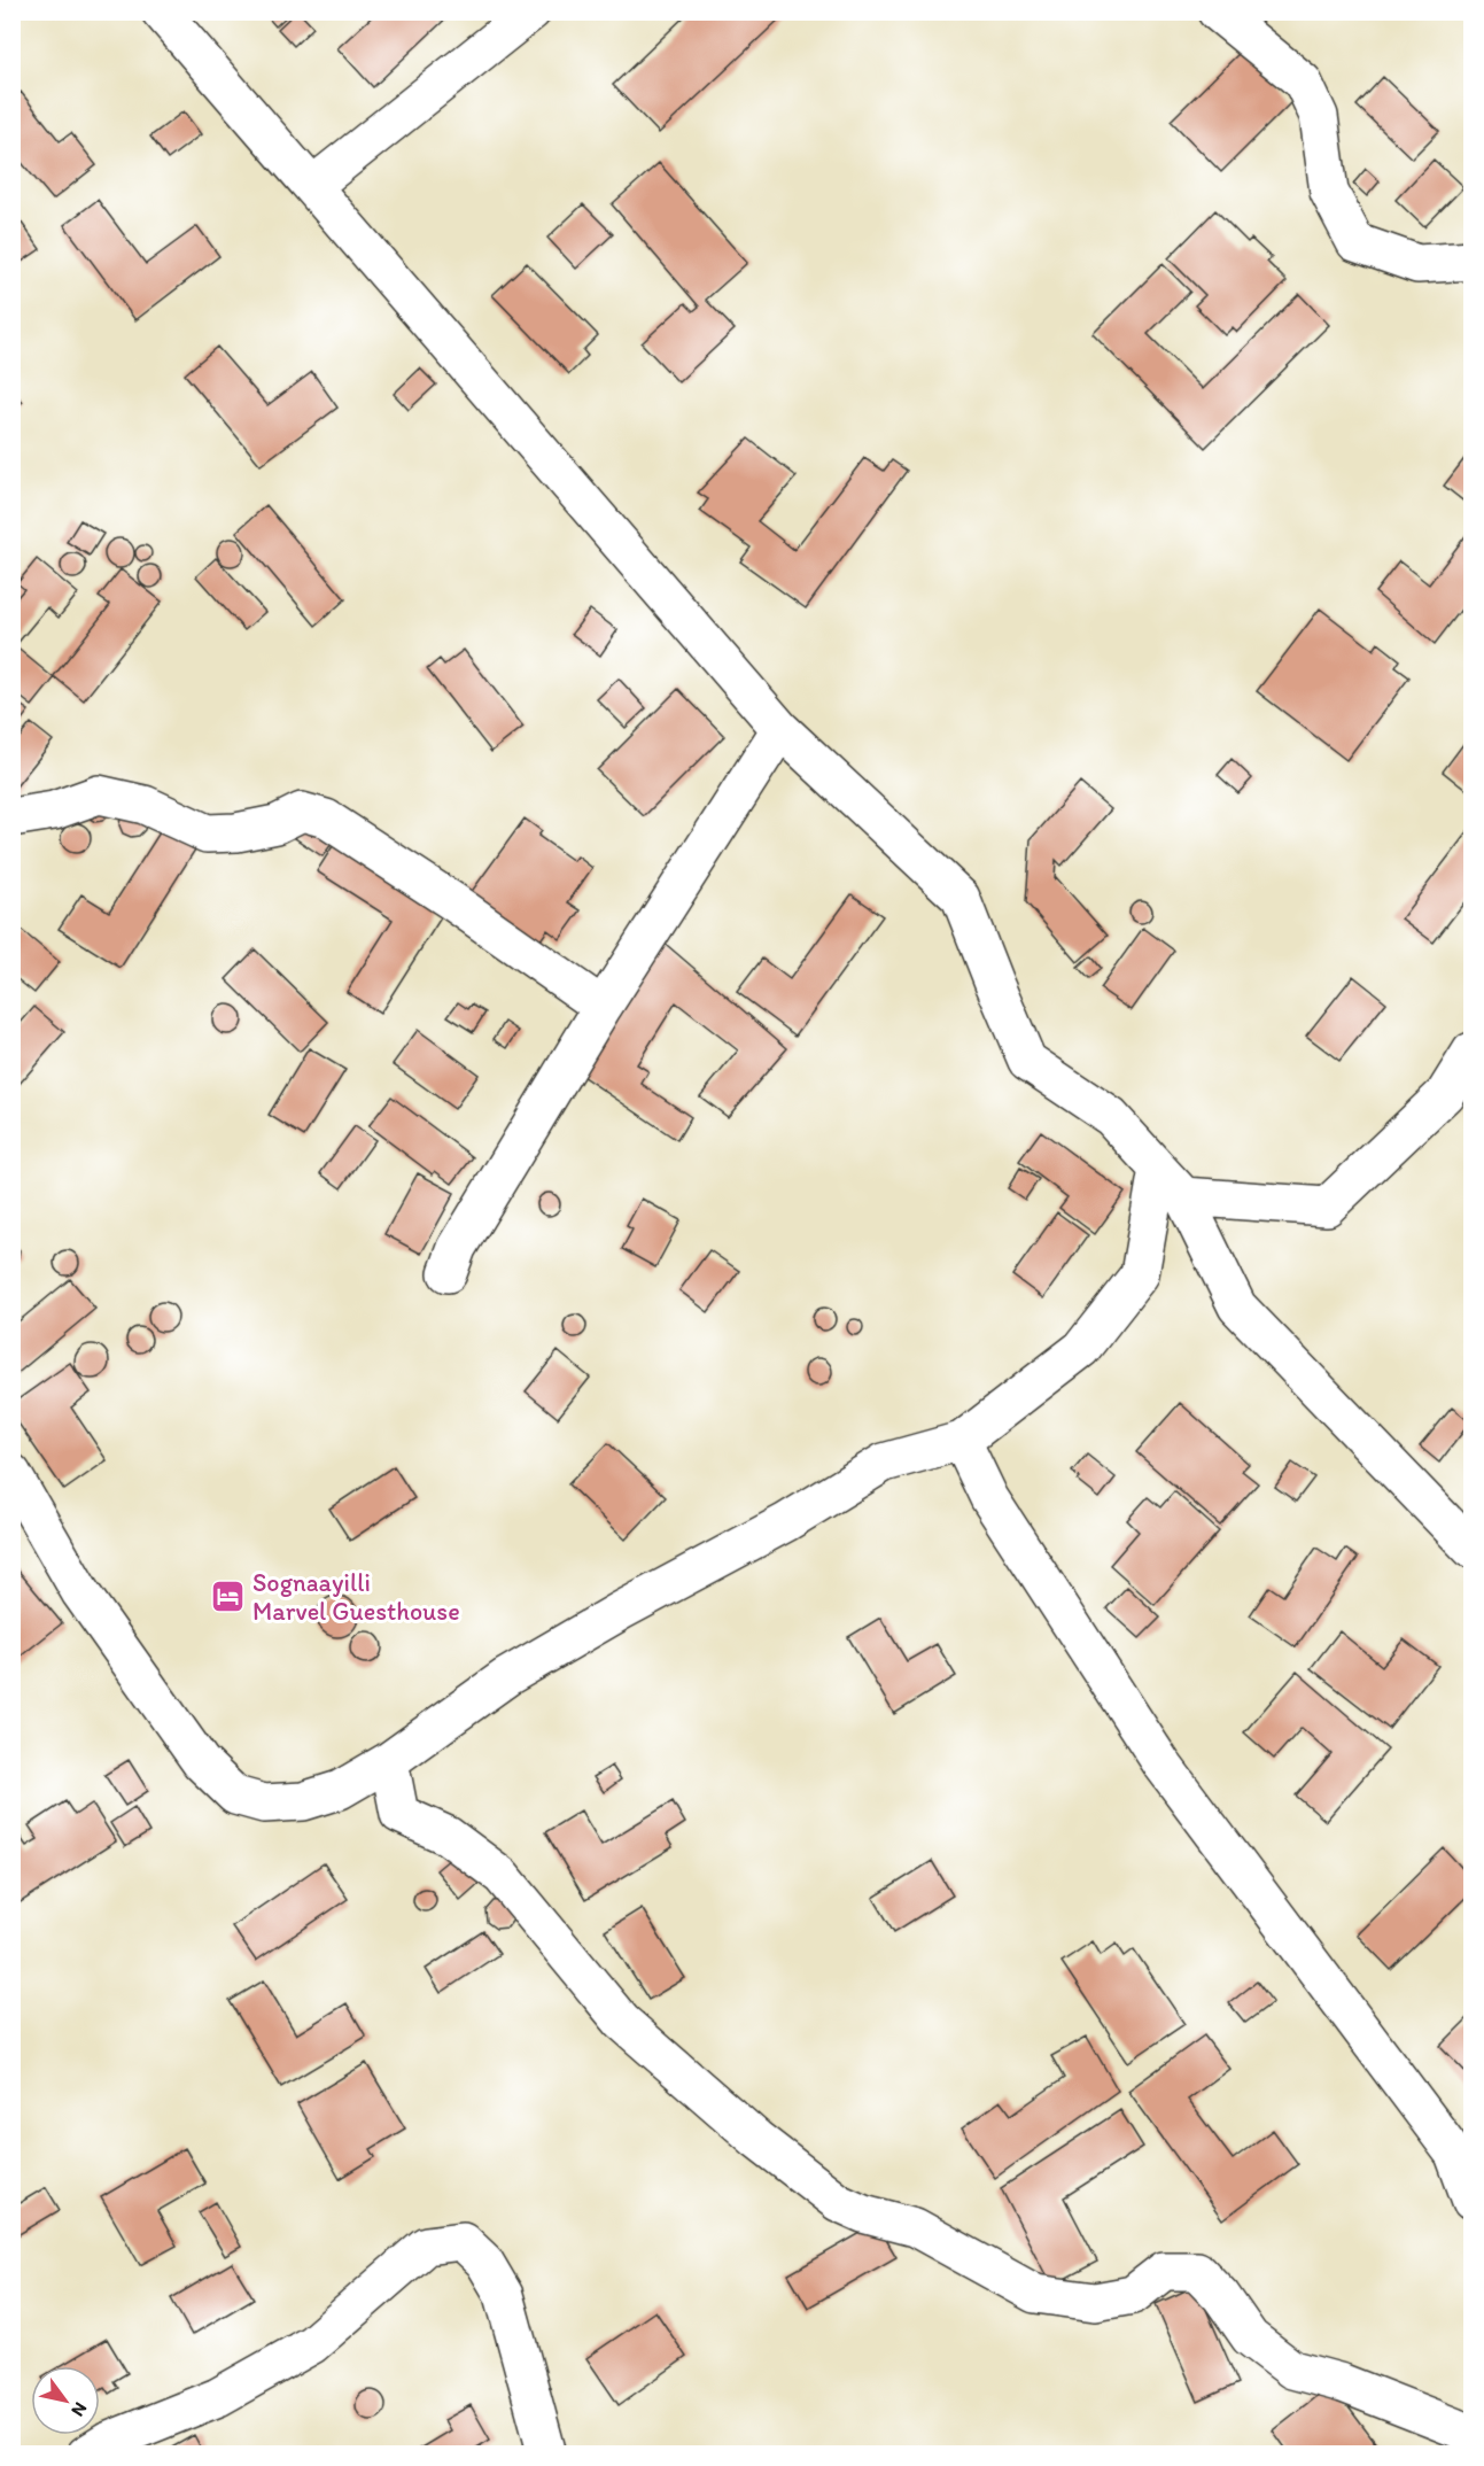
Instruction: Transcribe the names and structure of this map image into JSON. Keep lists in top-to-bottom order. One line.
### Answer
{"places":{"hotel":["Sognaayilli Marvel Guesthouse"]},"north":"bottom right"}
